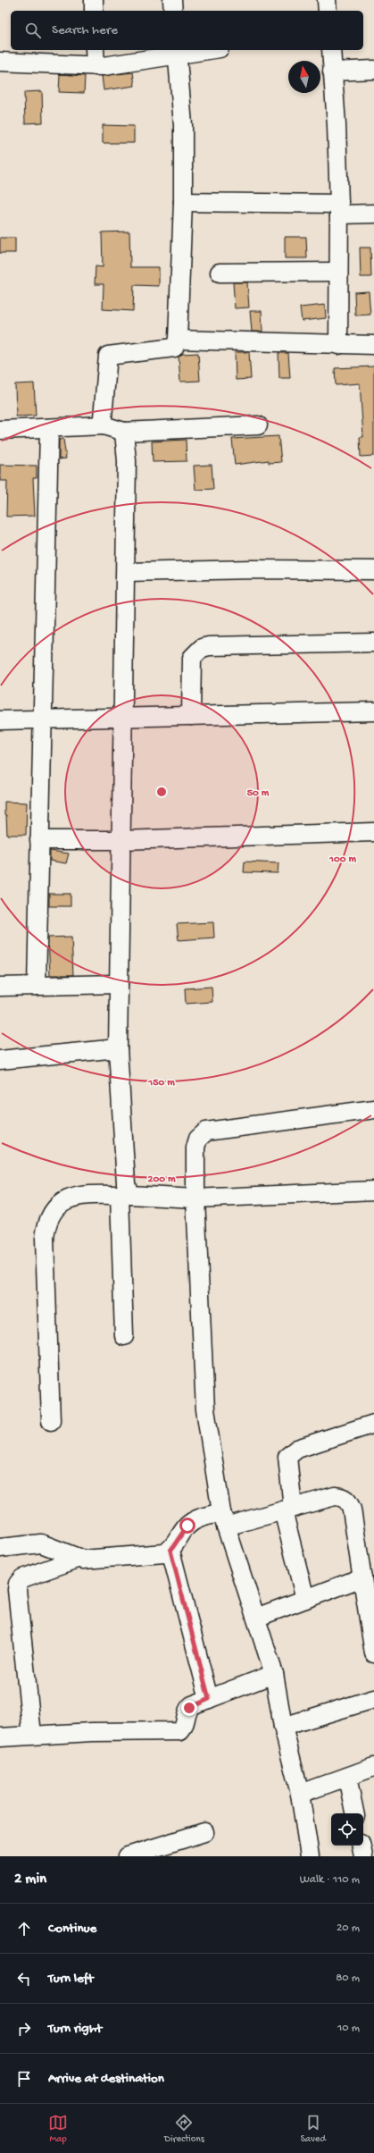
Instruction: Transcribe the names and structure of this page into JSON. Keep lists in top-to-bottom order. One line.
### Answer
{"north":"top","page":{"search":"Search here","heading":["2 min","Walk · 110 m"],"list":[["Continue","20 m"],["Turn left","80 m"],["Turn right","10 m"],"Arrive at destination"],"nav":["Map","Directions","Saved"]},"rings":["50 m","100 m","150 m","200 m"]}
